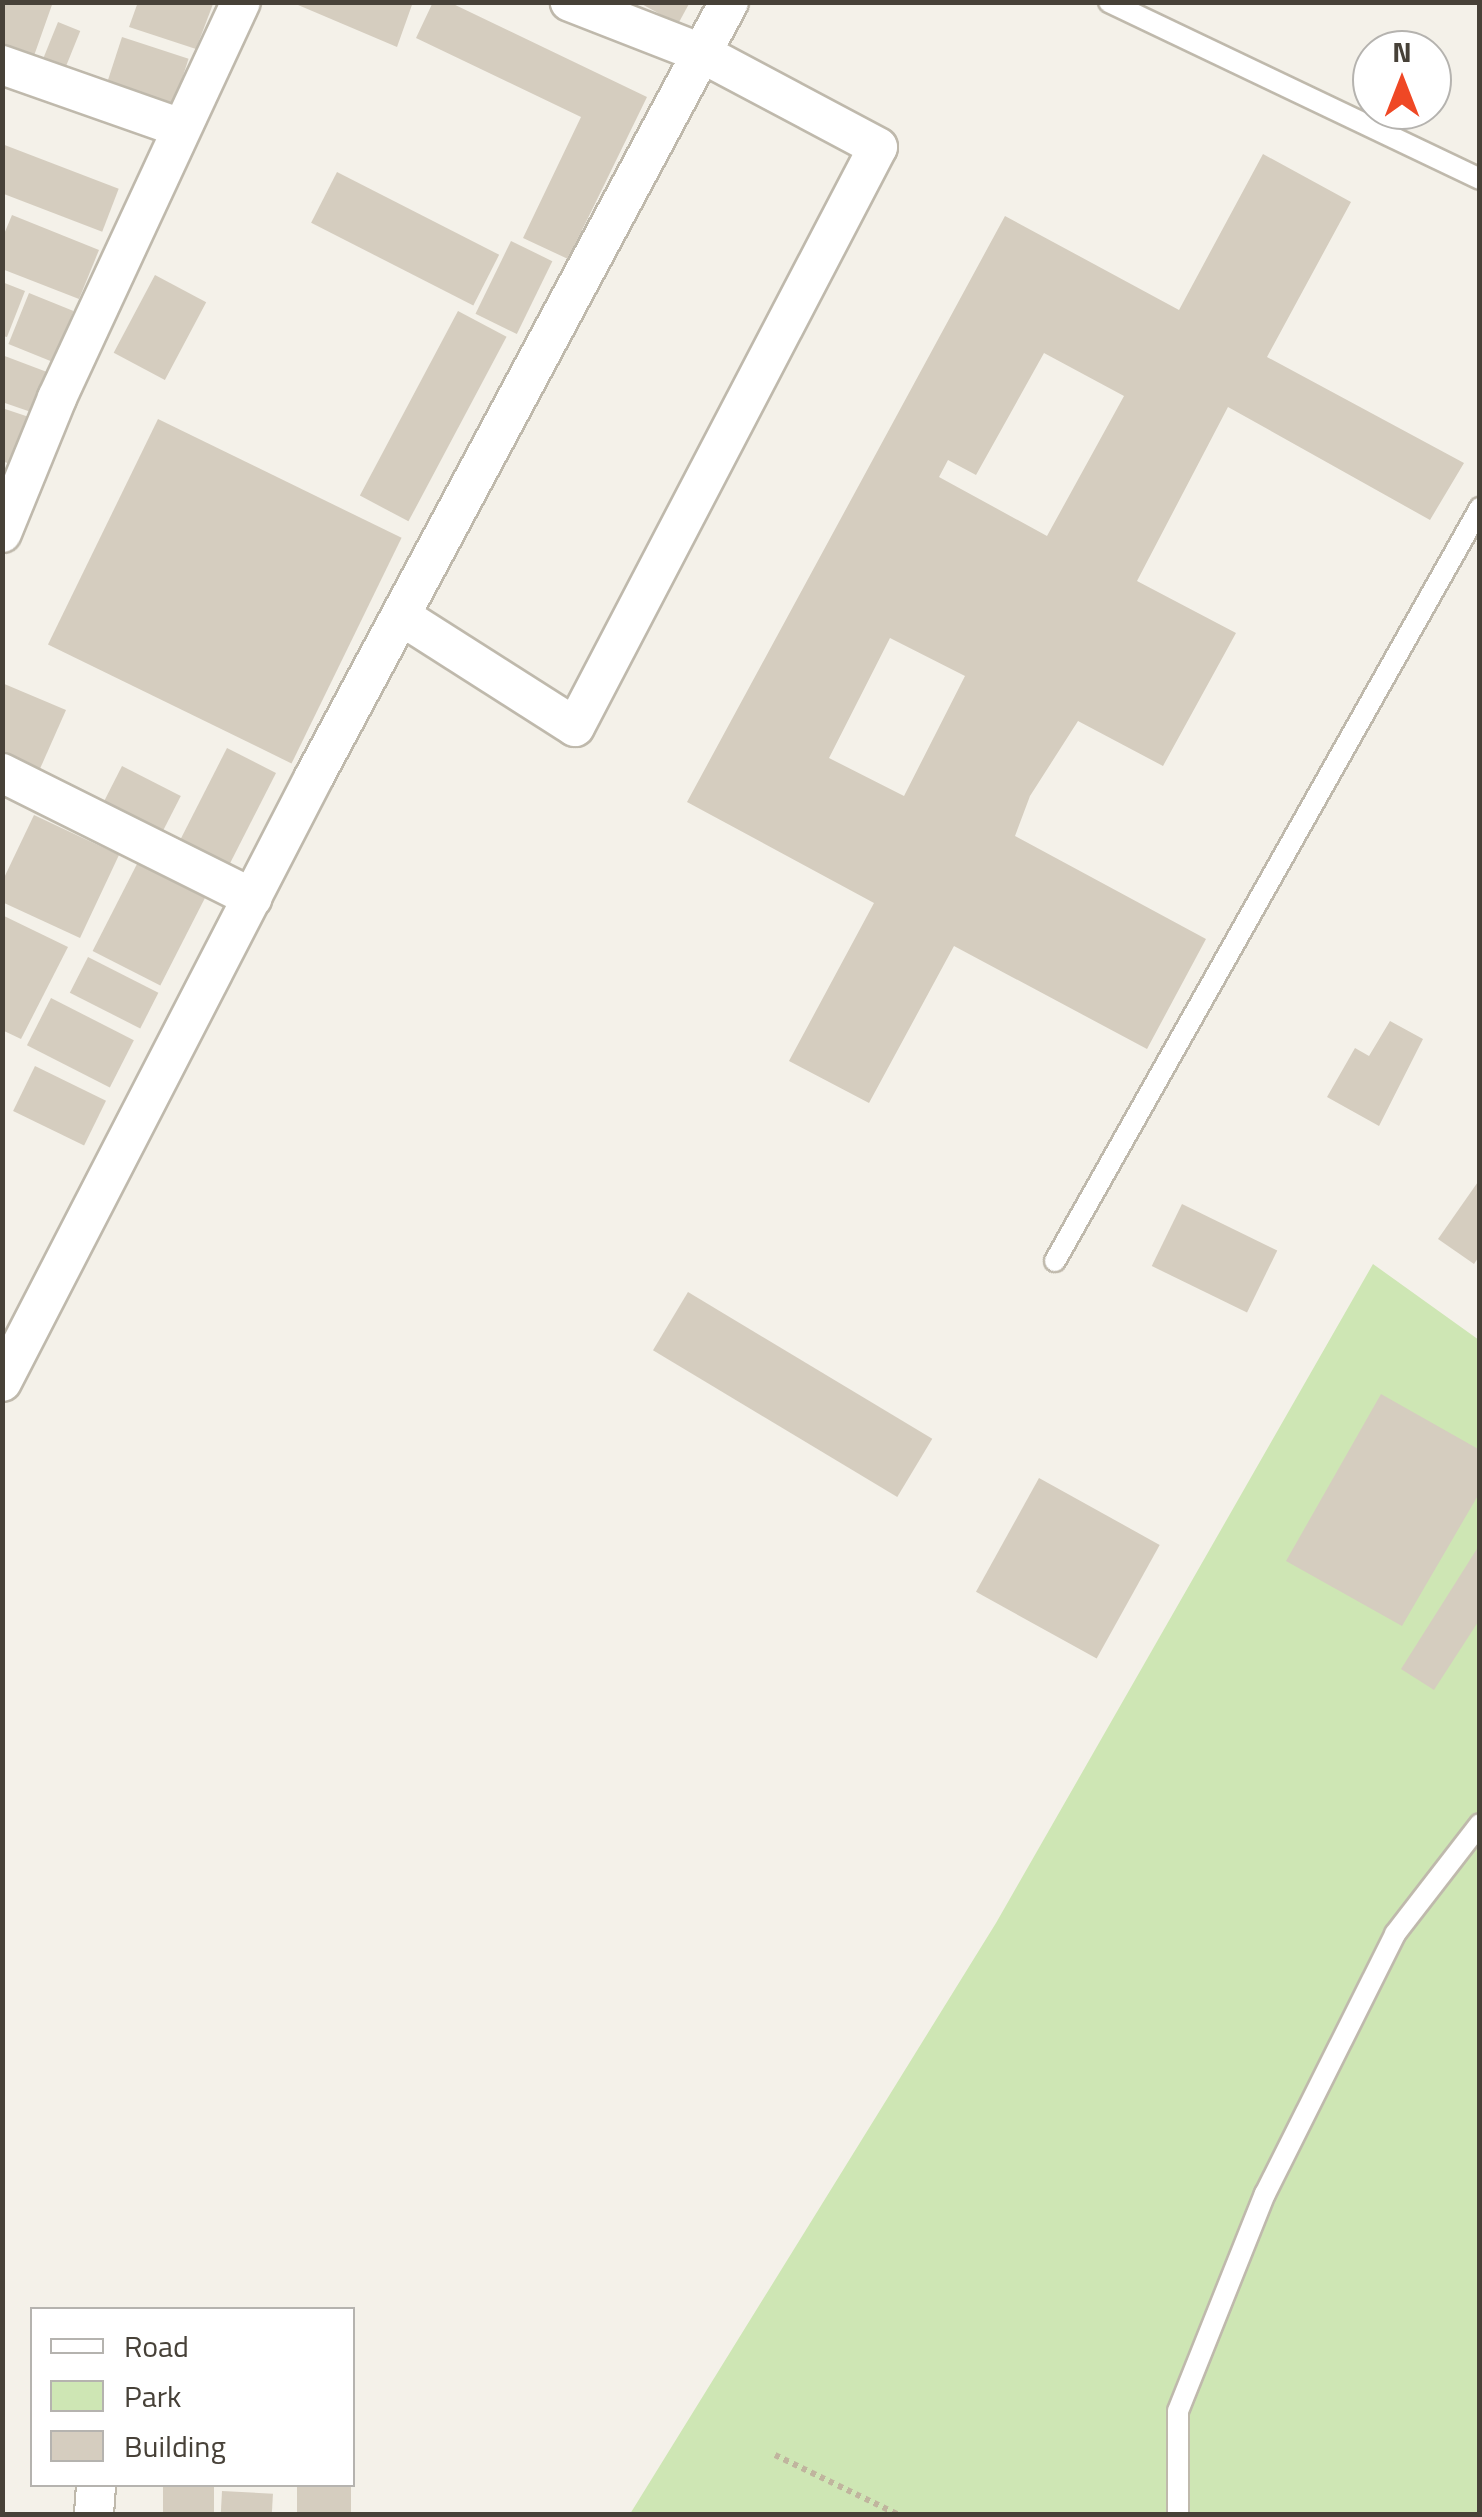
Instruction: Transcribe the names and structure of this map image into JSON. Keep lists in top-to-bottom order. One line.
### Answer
{"legend":["Road","Park","Building"],"north":"top"}
